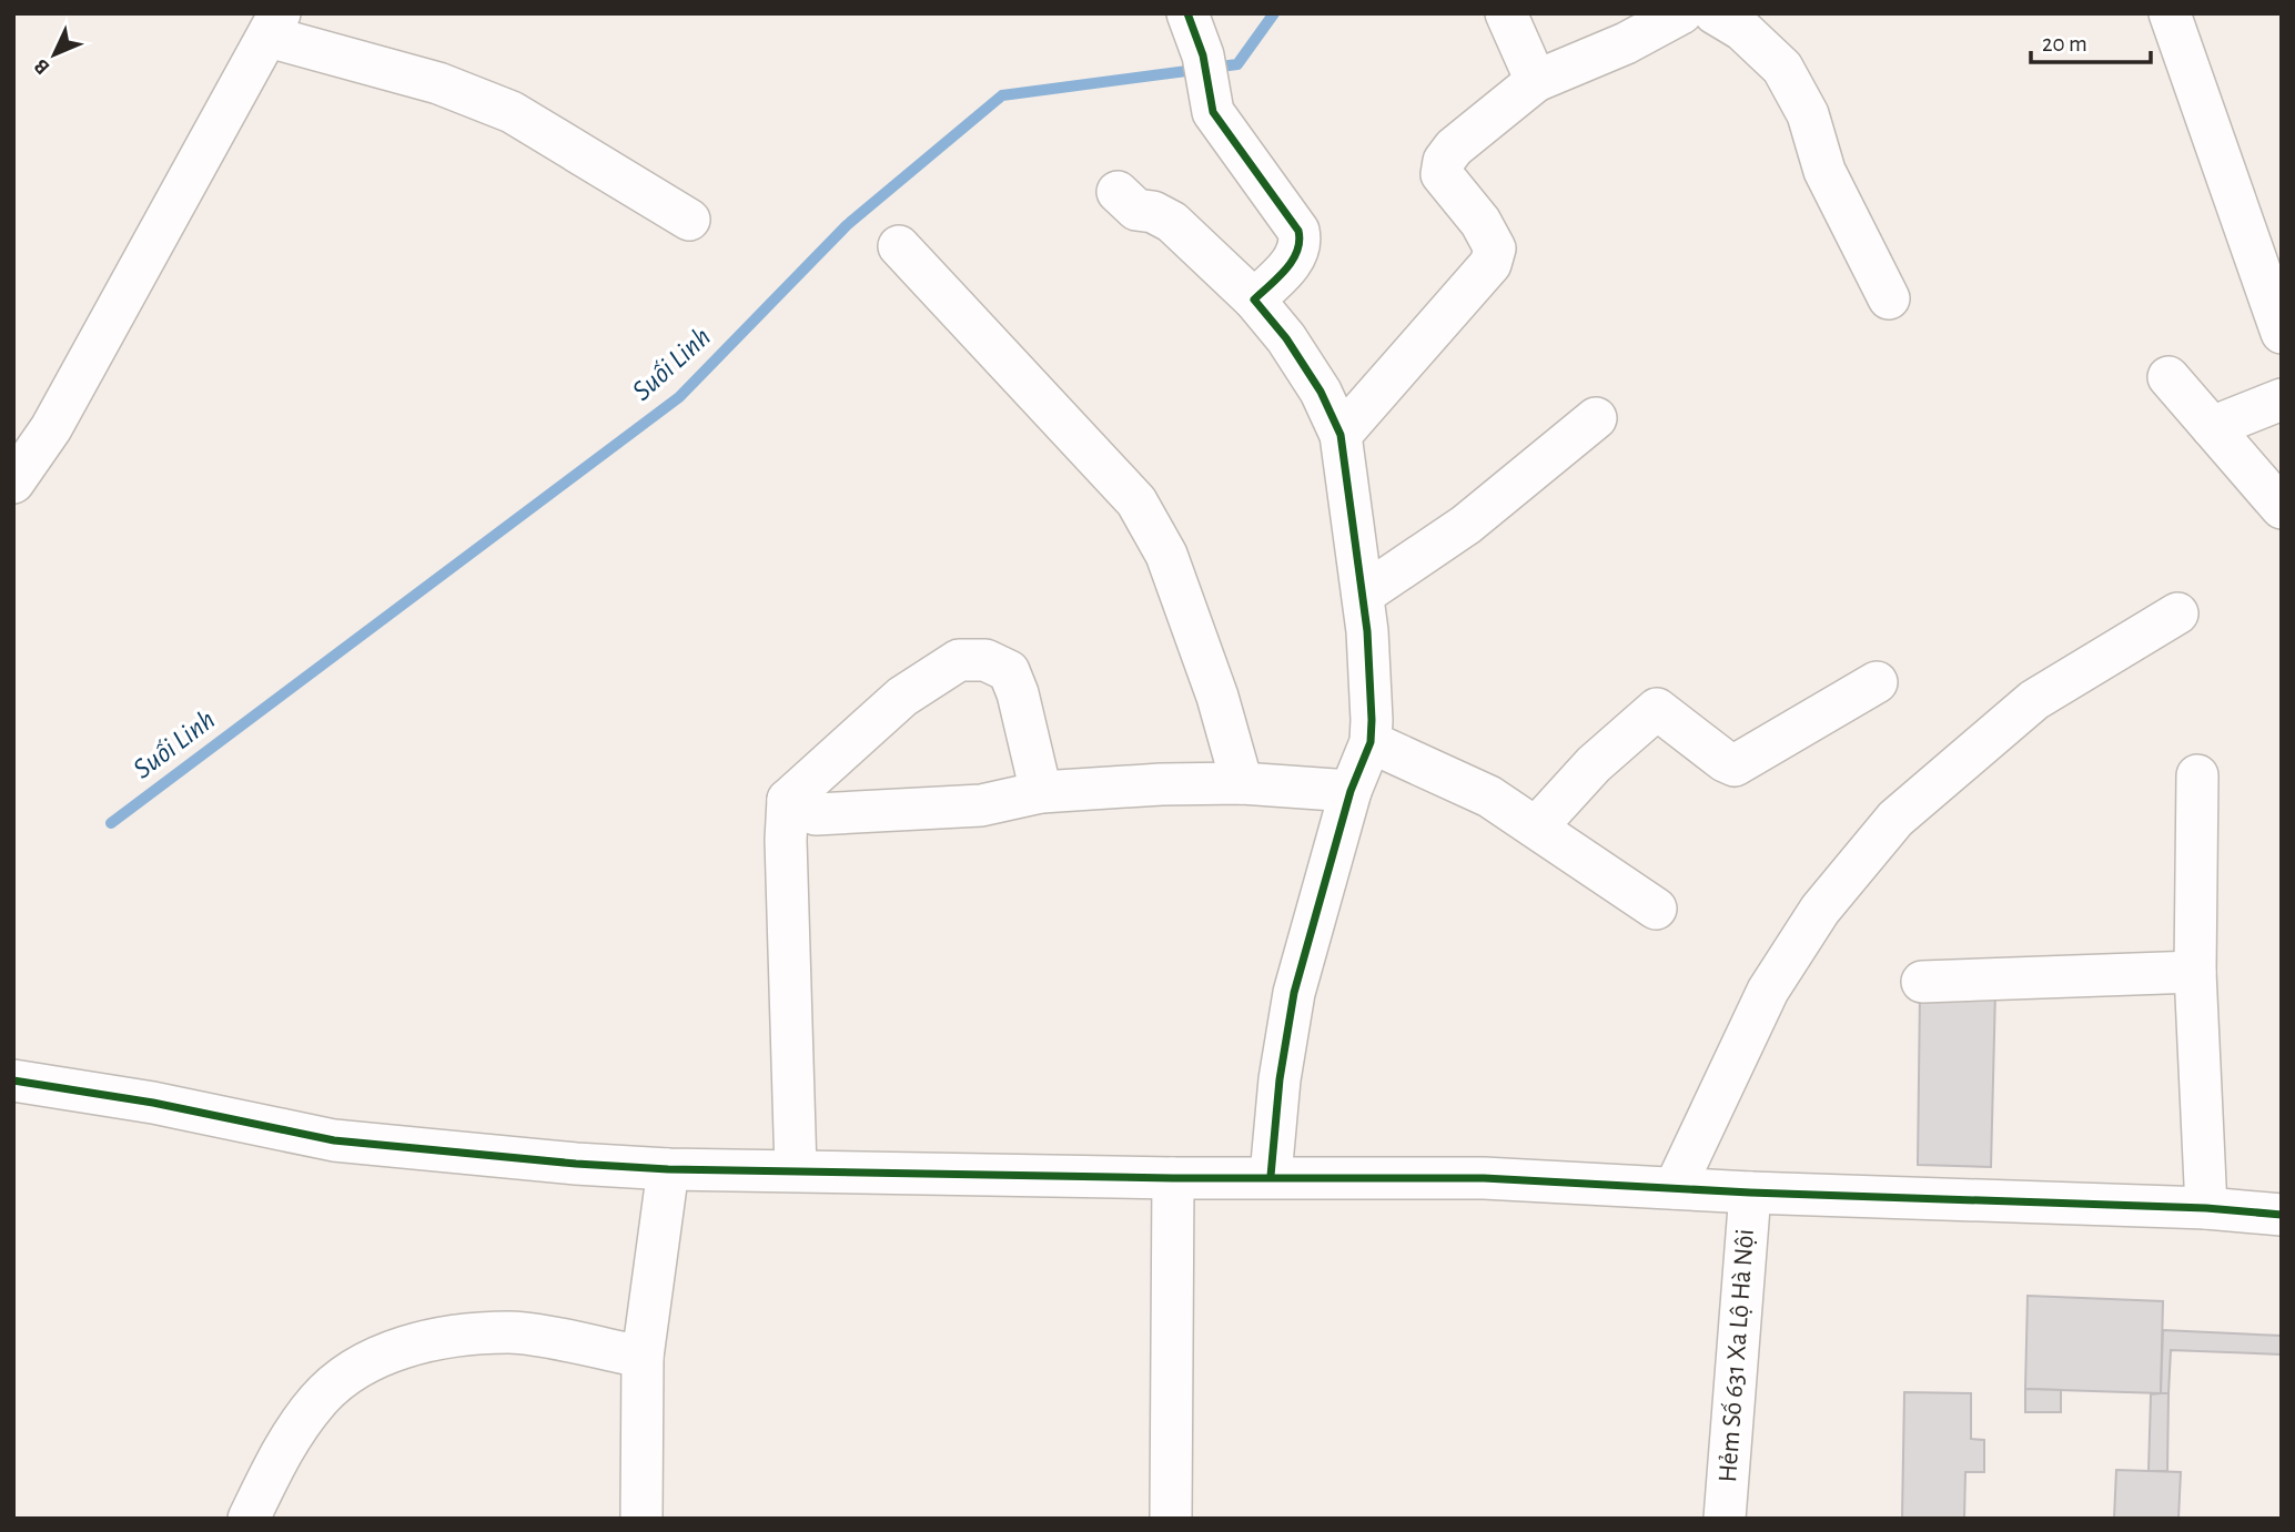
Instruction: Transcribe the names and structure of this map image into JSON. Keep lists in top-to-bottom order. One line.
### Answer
{"streets":{"street":["Hẻm Số 631 Xa Lộ Hà Nội"]},"water":["Suối Linh"],"scale_bar":"20 m","north":"bottom left"}
